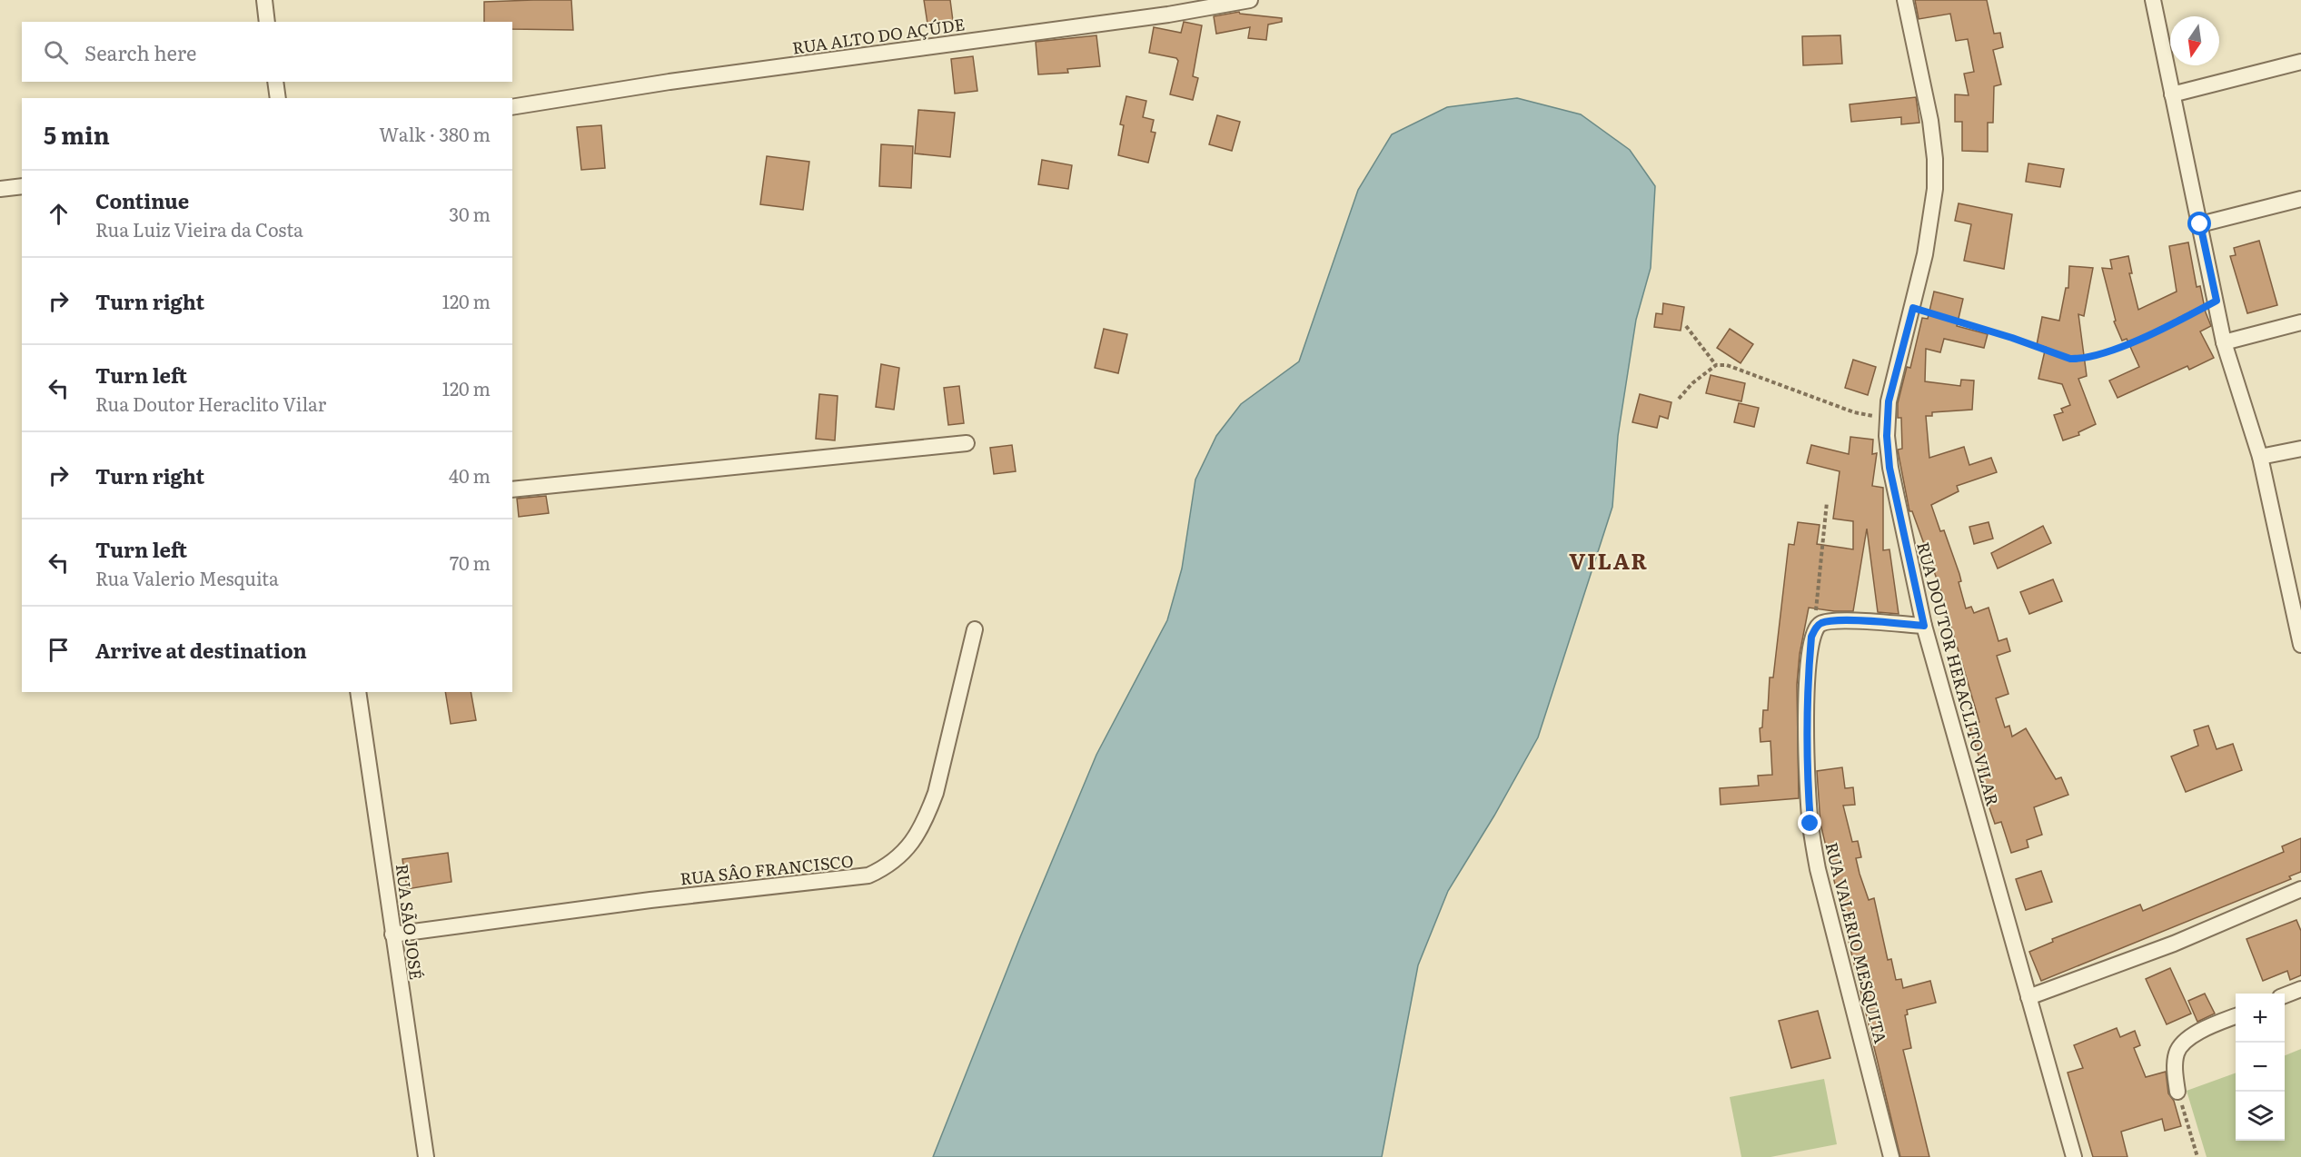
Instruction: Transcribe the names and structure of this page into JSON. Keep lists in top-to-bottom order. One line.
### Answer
{"streets":{"street":["RUA ALTO DO AÇÚDE","RUA DOUTOR HERACLITO VILAR","RUA SÂO FRANCISCO","RUA SÃO JOSÉ","RUA VALERIO MESQUITA"]},"crossings":[["RUA SÂO FRANCISCO","RUA SÃO JOSÉ"]],"districts":["VILAR"],"north":"bottom","page":{"search":"Search here","heading":["5 min","Walk · 380 m"],"list":[["Continue","Rua Luiz Vieira da Costa","30 m"],["Turn right","120 m"],["Turn left","Rua Doutor Heraclito Vilar","120 m"],["Turn right","40 m"],["Turn left","Rua Valerio Mesquita","70 m"],"Arrive at destination"],"map_buttons":["+","−"]}}
